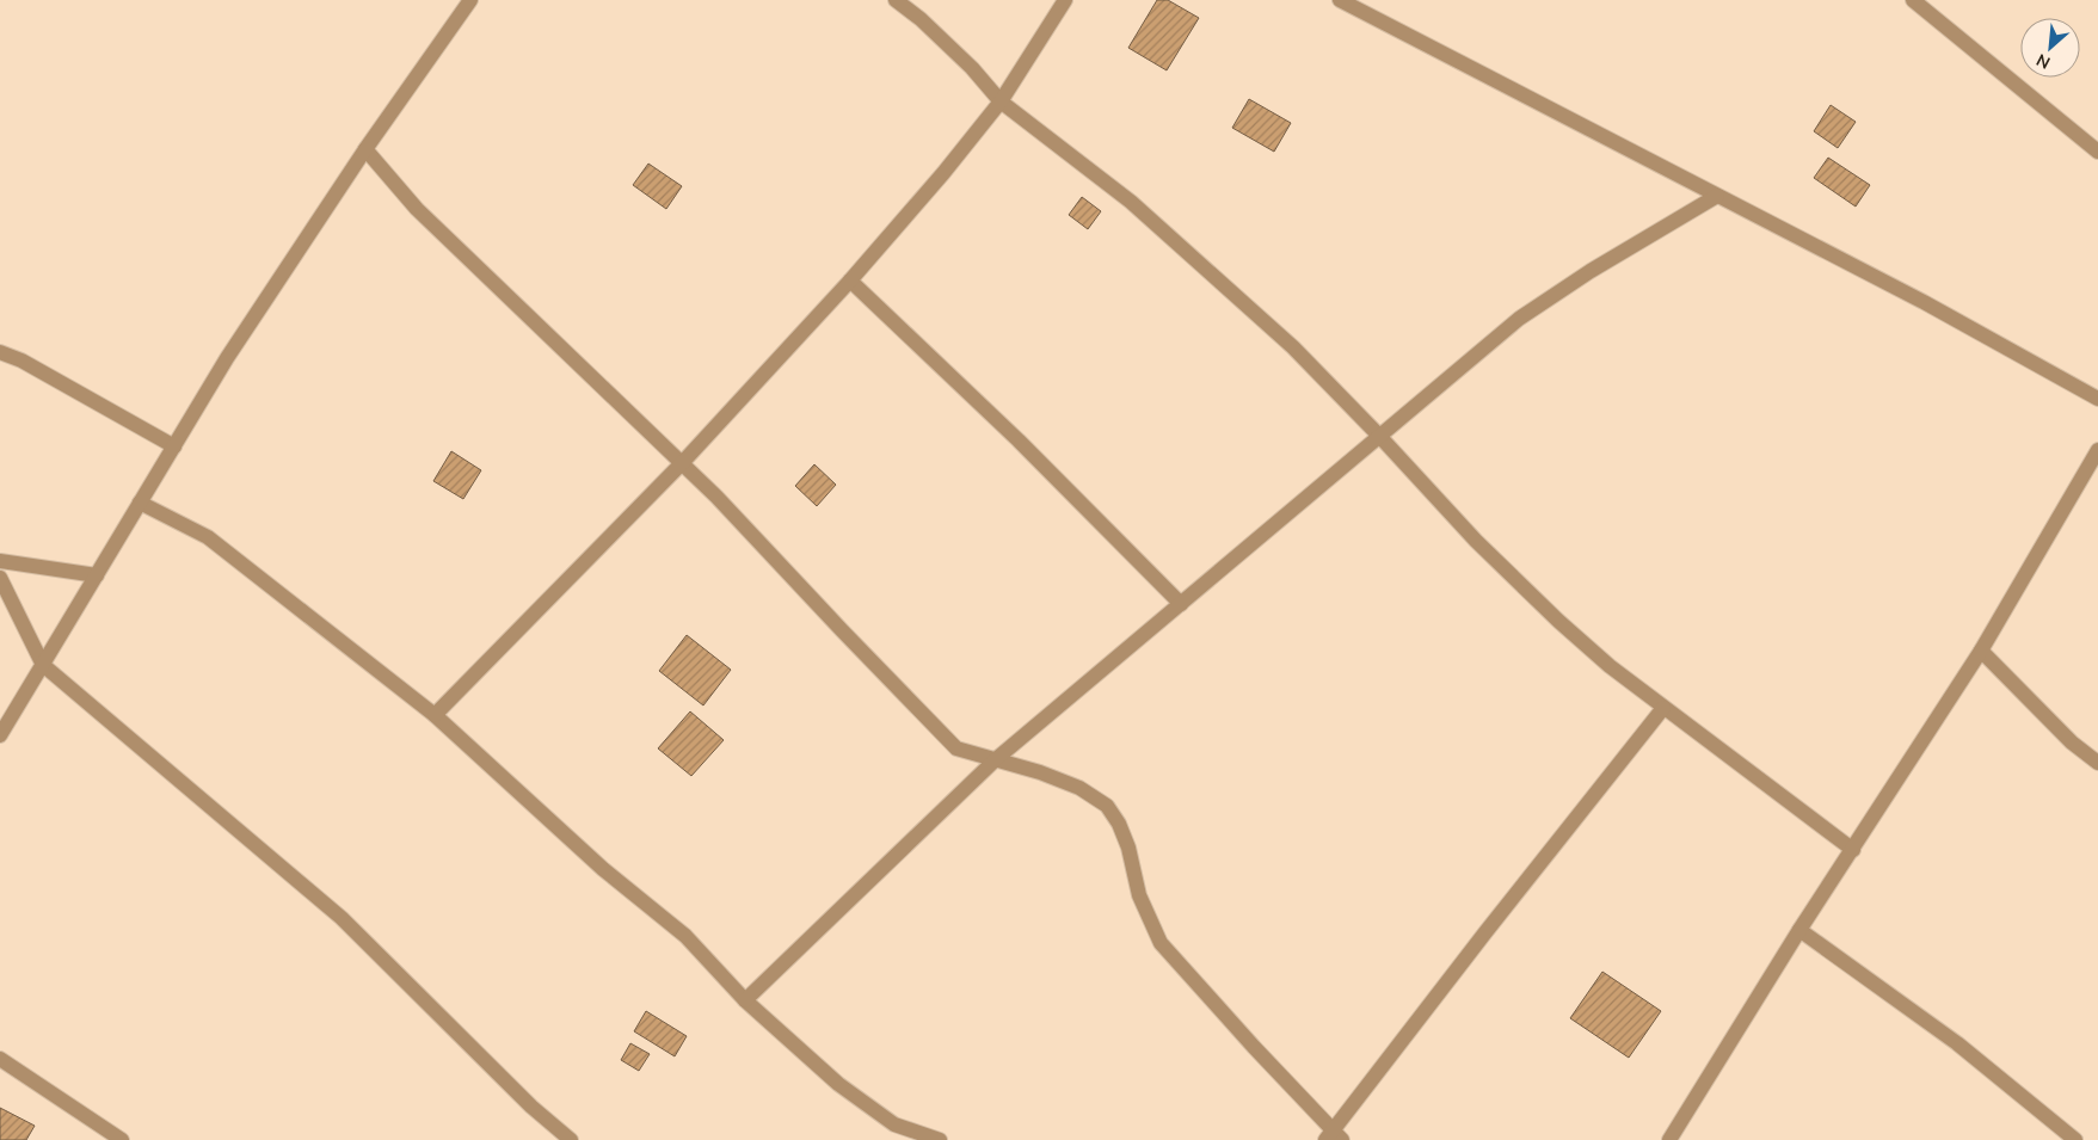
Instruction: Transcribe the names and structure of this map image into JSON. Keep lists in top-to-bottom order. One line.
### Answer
{"north":"bottom left"}
